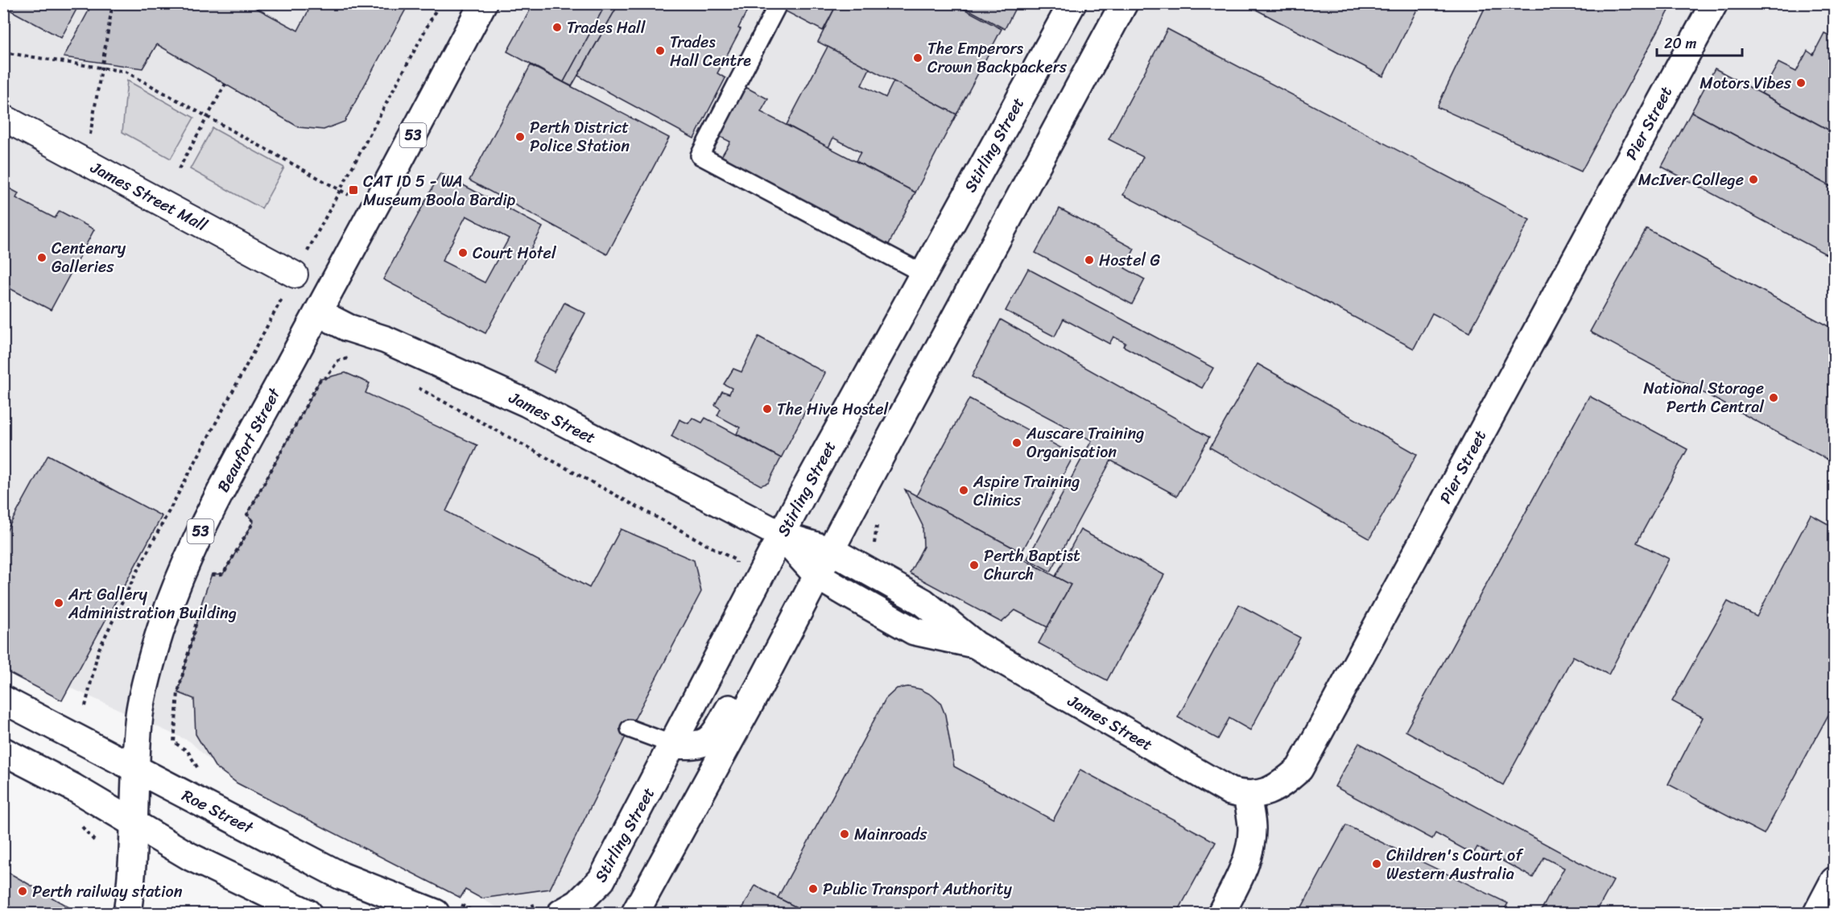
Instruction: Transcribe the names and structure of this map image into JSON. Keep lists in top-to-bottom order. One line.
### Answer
{"streets":{"street":["Pier Street","53","Stirling Street","James Street Mall","James Street","Beaufort Street","Roe Street"]},"crossings":[["Pier Street","James Street"],["Stirling Street","James Street"],["James Street","Beaufort Street"],["Beaufort Street","Roe Street"]],"places":{"other":["Trades Hall","Trades Hall Centre","The Emperors Crown Backpackers","Motors Vibes","Perth District Police Station","McIver College","Court Hotel","Centenary Galleries","Hostel G","National Storage Perth Central","The Hive Hostel","Auscare Training Organisation","Aspire Training Clinics","Perth Baptist Church","Art Gallery Administration Building","Mainroads","Children's Court of Western Australia","Public Transport Authority","Perth railway station"],"transit":["CAT ID 5 - WA Museum Boola Bardip"]},"scale_bar":"20 m"}
